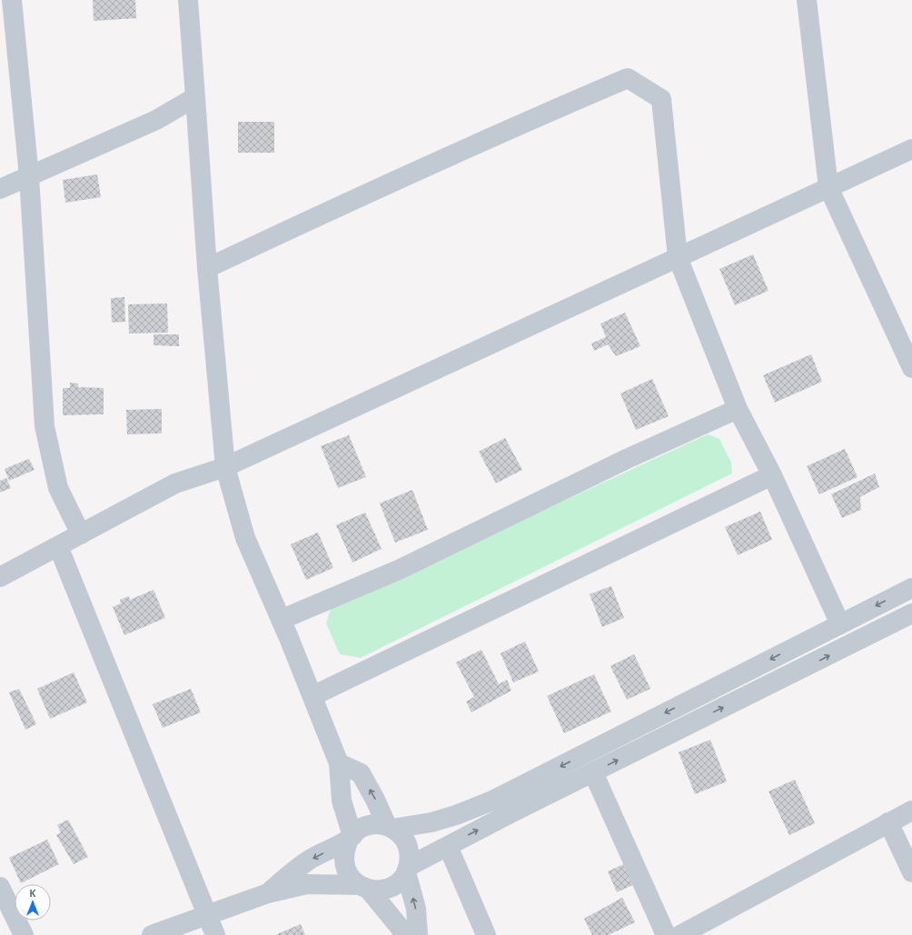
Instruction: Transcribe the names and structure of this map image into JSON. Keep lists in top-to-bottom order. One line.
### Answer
{"north":"top"}
